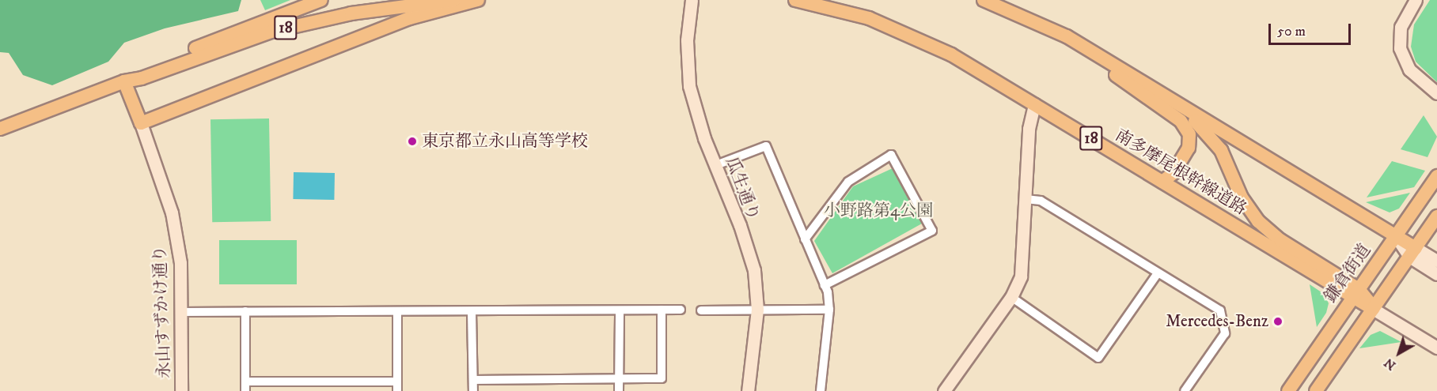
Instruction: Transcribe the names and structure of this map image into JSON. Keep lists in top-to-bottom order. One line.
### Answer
{"streets":{"main road":["18","南多摩尾根幹線道路","鎌倉街道"],"street":["瓜生通り","永山すずかけ通り"]},"crossings":[["南多摩尾根幹線道路","鎌倉街道"]],"parks":["小野路第4公園"],"places":["東京都立永山高等学校","Mercedes-Benz"],"scale_bar":"50 m","north":"bottom left"}
